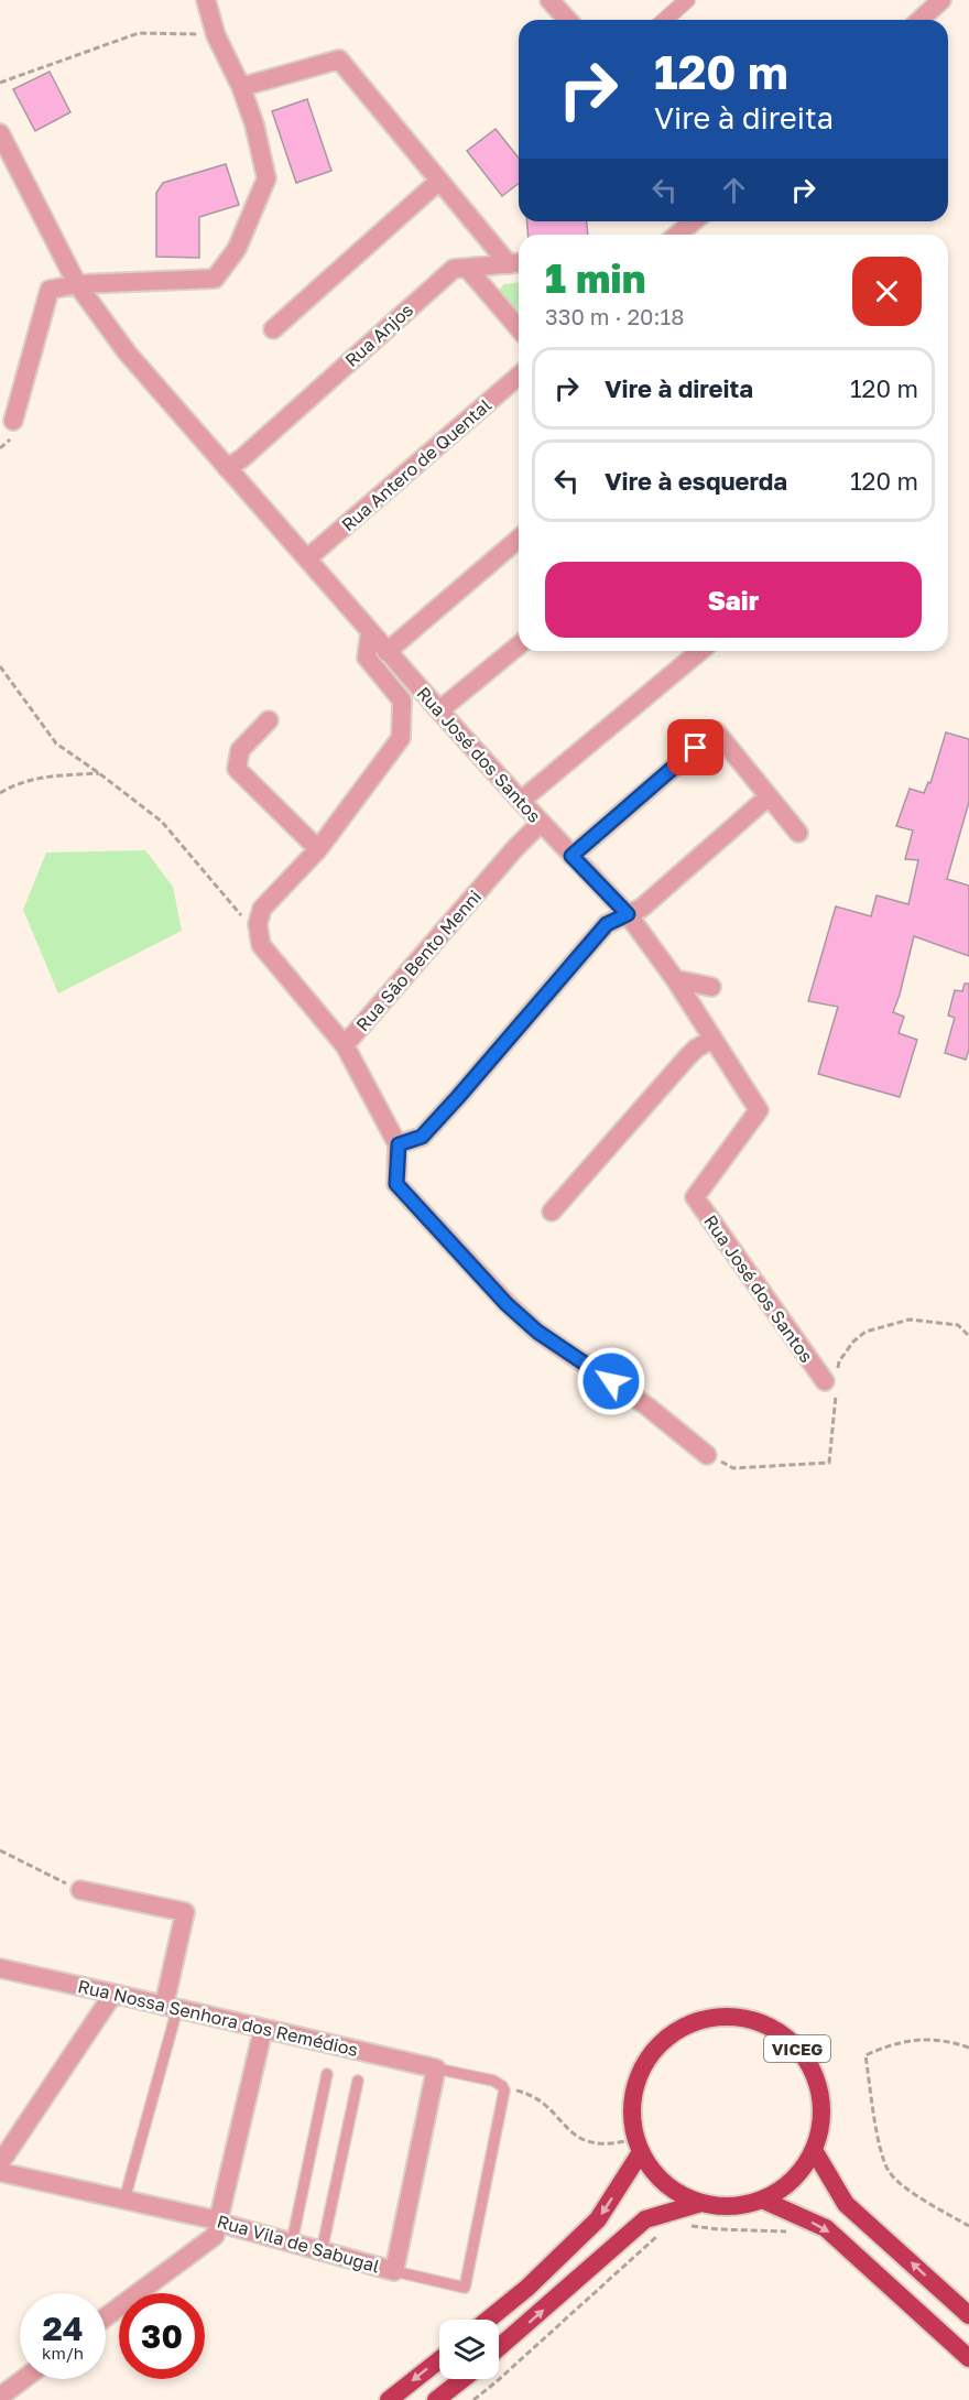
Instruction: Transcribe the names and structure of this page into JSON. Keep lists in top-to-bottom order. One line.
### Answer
{"streets":{"highway":["VICEG"],"street":["Rua Anjos","Rua Antero de Quental","Rua José dos Santos","Rua São Bento Menni","Rua Nossa Senhora dos Remédios","Rua Vila de Sabugal"]},"crossings":[["Rua Anjos","Rua José dos Santos"],["Rua Antero de Quental","Rua José dos Santos"],["Rua José dos Santos","Rua São Bento Menni"],["Rua Nossa Senhora dos Remédios","Rua Vila de Sabugal"]],"page":{"turn":["120 m","Vire à direita"],"heading":["1 min","330 m · 20:18"],"list":[{"name":"Vire à direita","value":"120 m"},{"name":"Vire à esquerda","value":"120 m"}],"buttons":"Sair","speed":"24 km/h","limit":"30"}}
